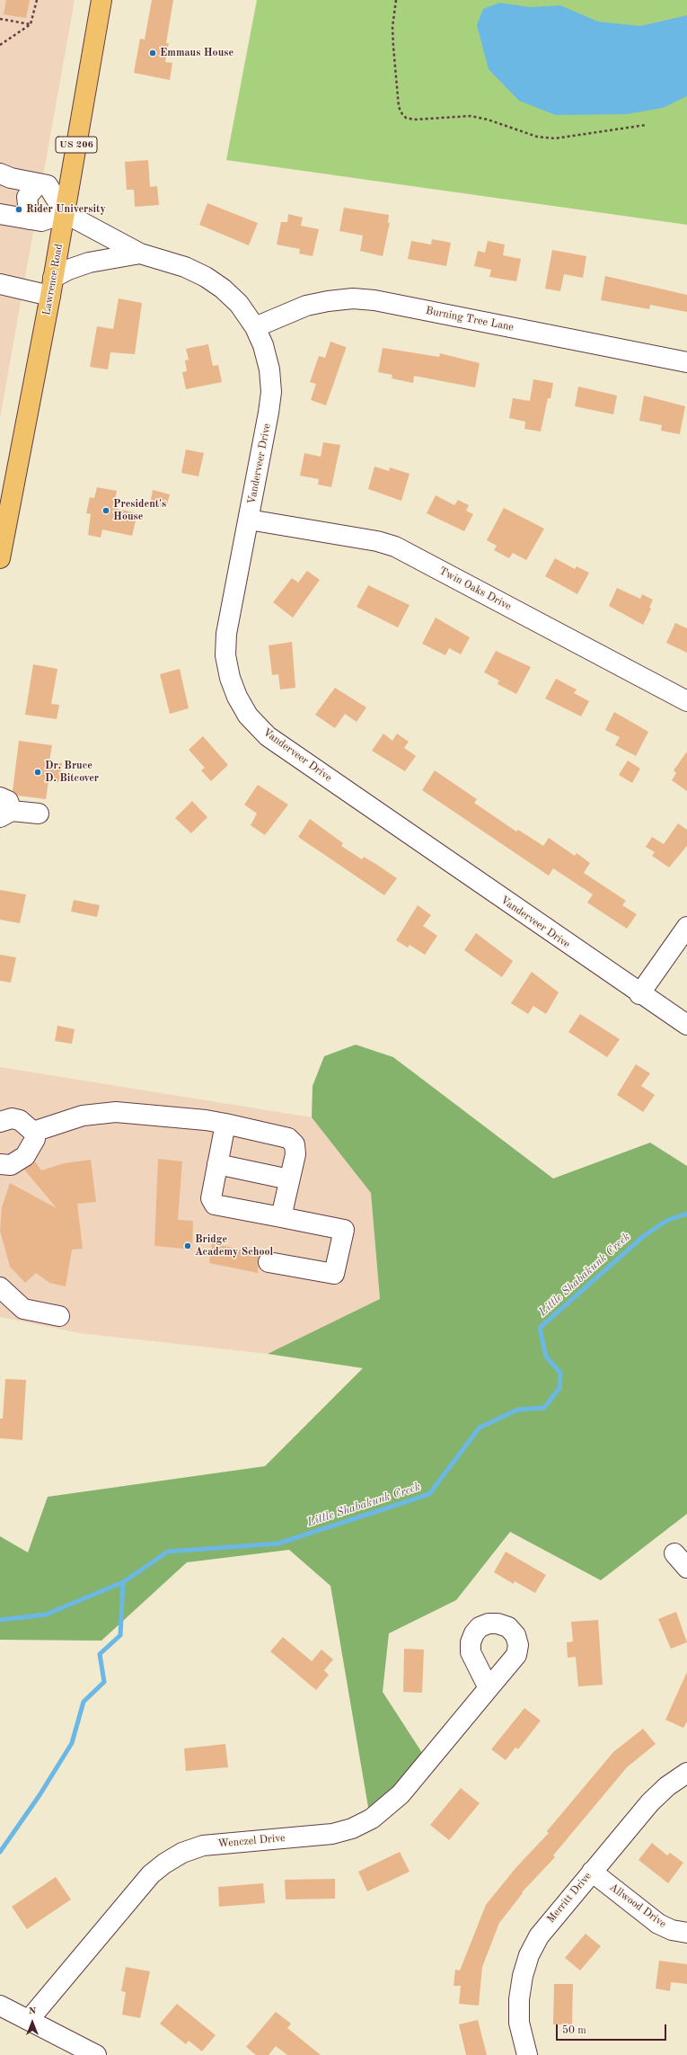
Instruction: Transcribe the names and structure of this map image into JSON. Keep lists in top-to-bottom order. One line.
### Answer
{"streets":{"main road":["US 206","Lawrence Road"],"street":["Burning Tree Lane","Vanderveer Drive","Twin Oaks Drive","Wenczel Drive","Merritt Drive","Allwood Drive"]},"crossings":[["Lawrence Road","Vanderveer Drive"],["Burning Tree Lane","Vanderveer Drive"],["Vanderveer Drive","Twin Oaks Drive"],["Merritt Drive","Allwood Drive"]],"water":["Little Shabakunk Creek"],"places":["Emmaus House","Rider University","President's House","Dr. Bruce D. Bitcover","Bridge Academy School"],"scale_bar":"50 m","north":"top"}
